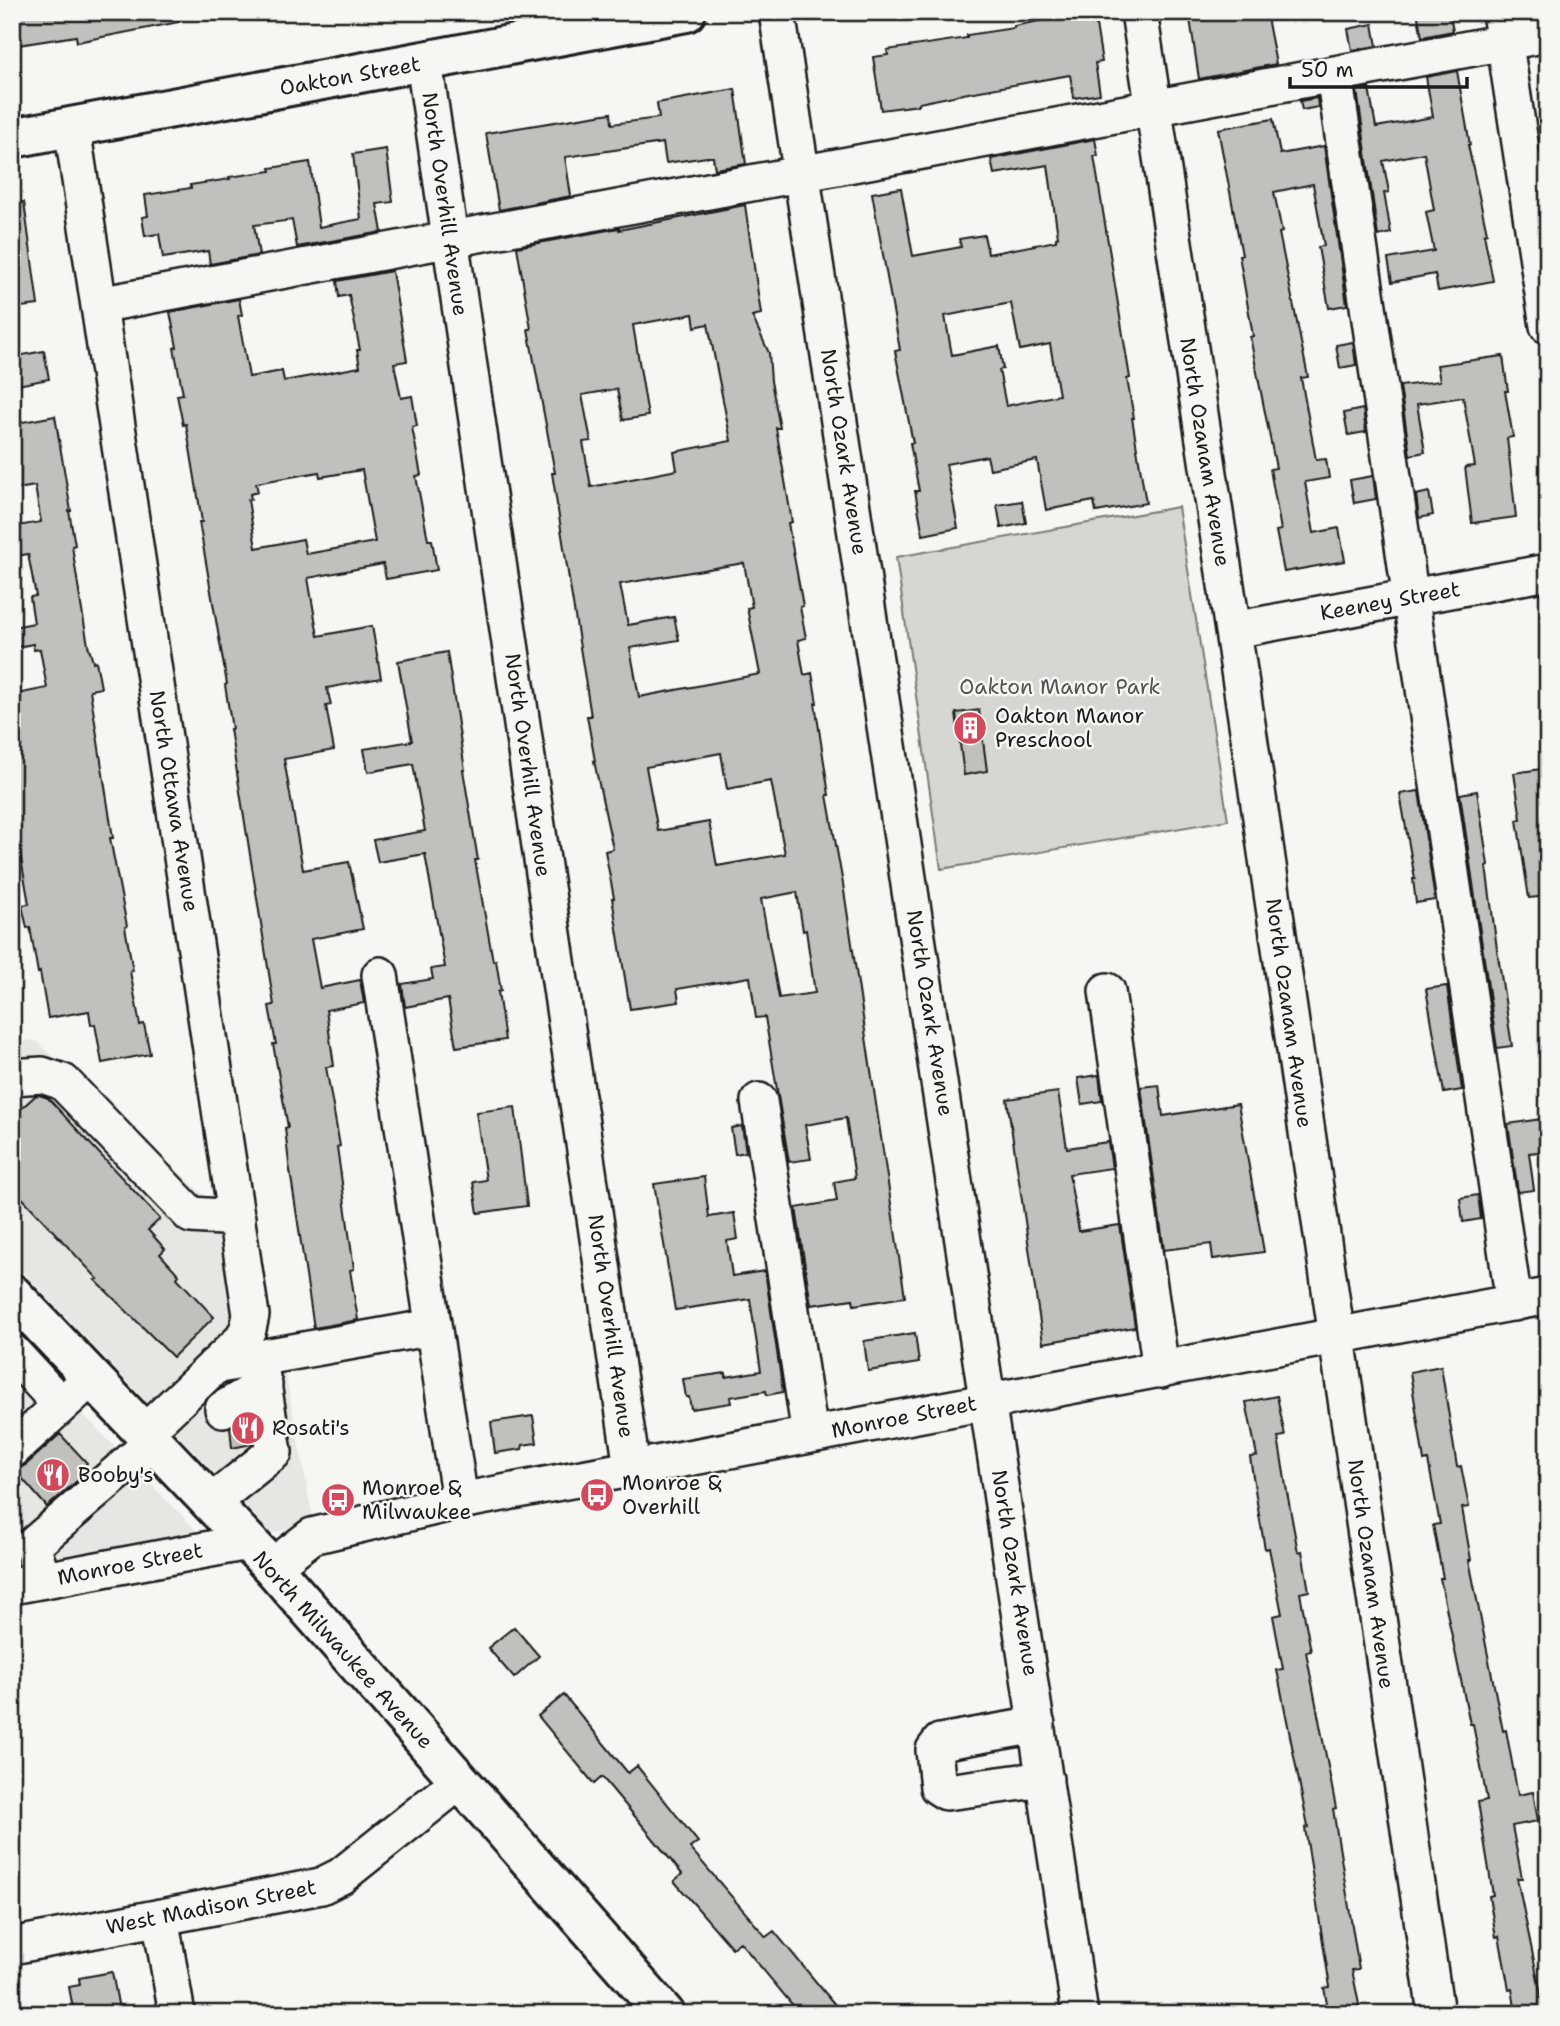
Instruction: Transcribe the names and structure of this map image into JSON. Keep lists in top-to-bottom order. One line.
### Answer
{"streets":{"main road":["Oakton Street","North Milwaukee Avenue"],"street":["North Overhill Avenue","North Ozark Avenue","North Ozanam Avenue","Keeney Street","North Ottawa Avenue","Monroe Street","West Madison Street"]},"crossings":[["Oakton Street","North Overhill Avenue"],["Oakton Street","North Ottawa Avenue"],["North Overhill Avenue","Monroe Street"],["North Ozark Avenue","Monroe Street"],["North Ozanam Avenue","Keeney Street"],["North Ozanam Avenue","Monroe Street"],["North Ottawa Avenue","Monroe Street"],["North Ottawa Avenue","North Milwaukee Avenue"],["Monroe Street","North Milwaukee Avenue"],["North Milwaukee Avenue","West Madison Street"]],"parks":["Oakton Manor Park"],"places":{"building":["Oakton Manor Preschool"],"restaurant":["Rosati's","Booby's"],"bus stop":["Monroe & Overhill","Monroe & Milwaukee"]},"scale_bar":"50 m"}
